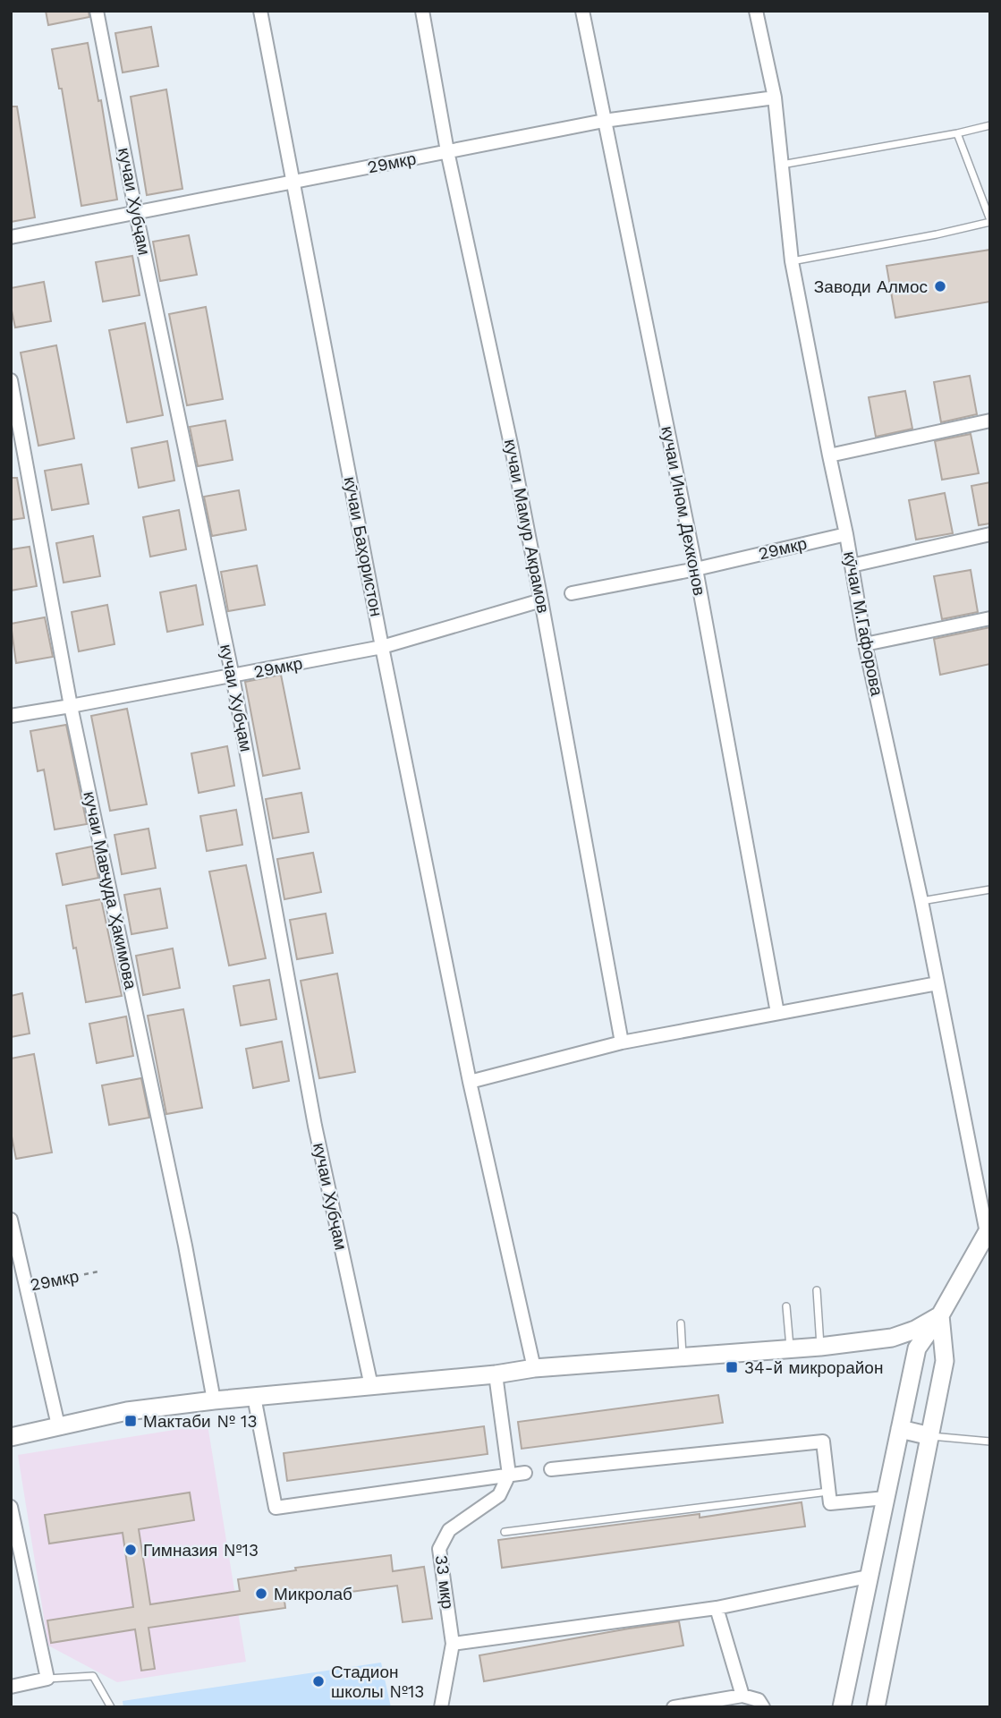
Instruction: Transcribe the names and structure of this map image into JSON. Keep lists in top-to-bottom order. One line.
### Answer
{"streets":{"street":["29мкр","кучаи Хубҷам","кучаи Ином Дехконов","кучаи Мамур Акрамов","кӯчаи Баҳористон","кӯчаи М.Гафорова","кучаи Мавҷуда Ҳакимова","33 мкр"]},"crossings":[["29мкр","кучаи Хубҷам"],["29мкр","кучаи Ином Дехконов"],["29мкр","кучаи Мамур Акрамов"],["29мкр","кӯчаи Баҳористон"],["29мкр","кӯчаи М.Гафорова"],["29мкр","кучаи Мавҷуда Ҳакимова"]],"places":{"other":["Заводи Алмос","Гимназия №13","Микролаб","Стадион школы №13"],"transit":["34-й микрорайон","Мактаби № 13"]}}
